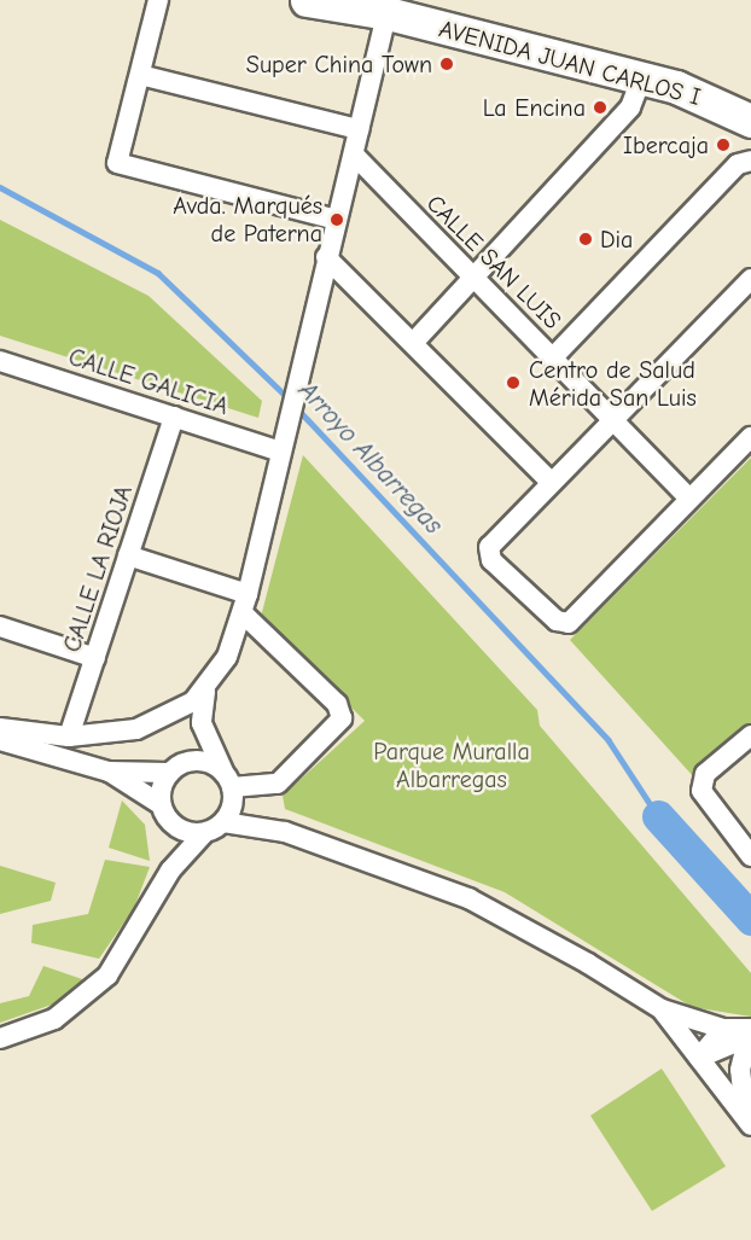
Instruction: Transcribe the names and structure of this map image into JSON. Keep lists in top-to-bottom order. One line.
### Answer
{"streets":{"main road":["AVENIDA JUAN CARLOS I"],"street":["CALLE SAN LUIS","CALLE GALICIA","CALLE LA RIOJA"]},"crossings":[["CALLE GALICIA","CALLE LA RIOJA"]],"water":["Arroyo Albarregas"],"parks":["Parque Muralla Albarregas"],"places":["Super China Town","La Encina","Ibercaja","Avda. Marqués de Paterna","Dia","Centro de Salud Mérida San Luis"]}
